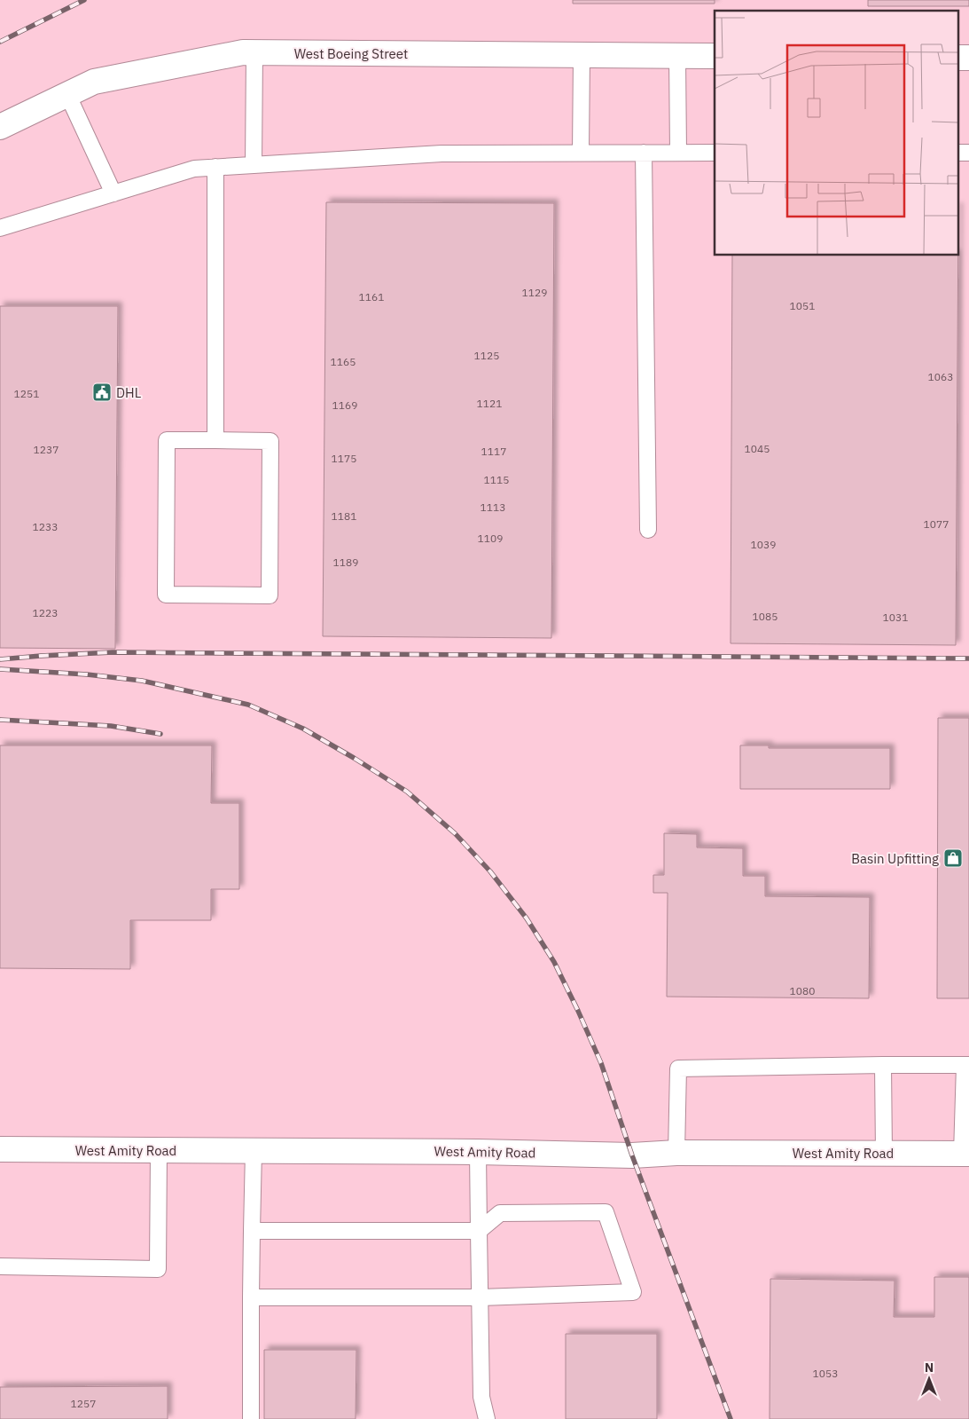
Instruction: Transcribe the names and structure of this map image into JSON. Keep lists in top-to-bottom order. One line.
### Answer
{"streets":{"street":["West Boeing Street","West Amity Road"]},"places":{"public building":["DHL"],"shop":["Basin Upfitting"]},"house_numbers":["1129","1161","1051","1125","1165","1063","1251","1121","1169","1045","1237","1117","1175","1115","1113","1181","1077","1233","1109","1039","1189","1223","1085","1031","1080","1053","1257"],"north":"top"}
